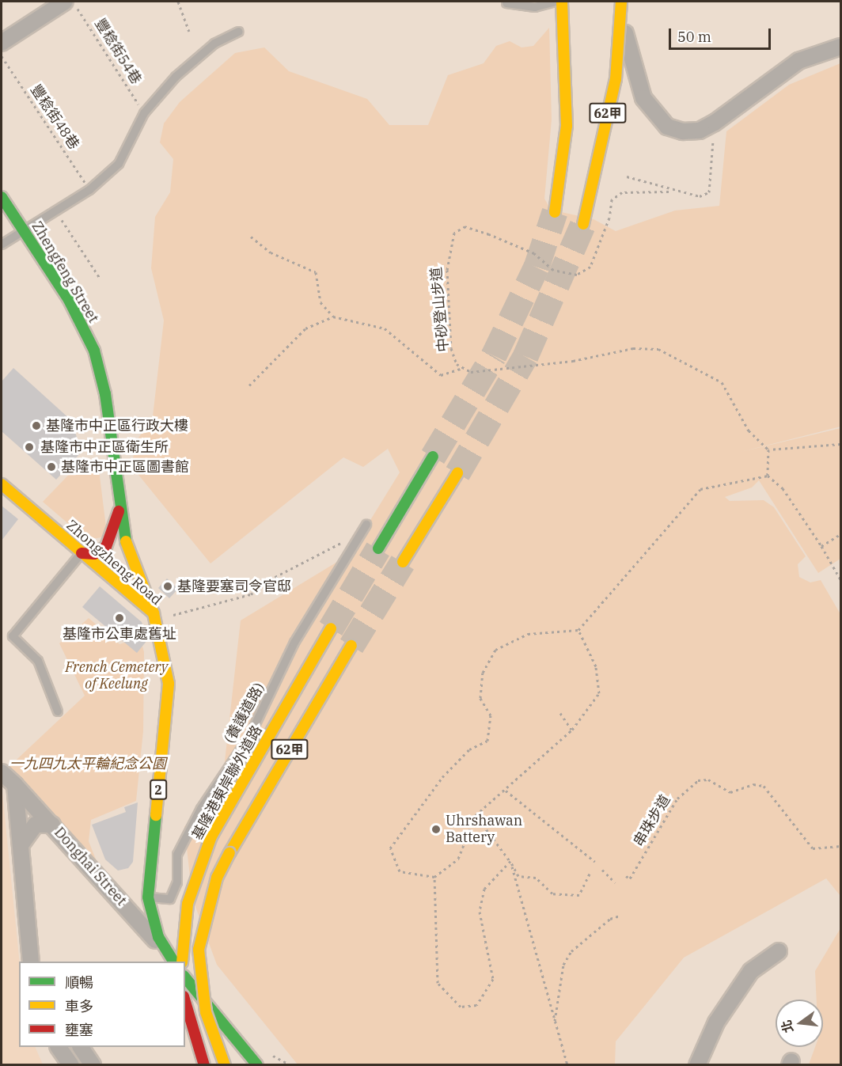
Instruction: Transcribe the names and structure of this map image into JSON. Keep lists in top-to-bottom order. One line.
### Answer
{"streets":{"main road":["62甲","Zhengfeng Street","Zhongzheng Road","基隆港東岸聯外道路","2"],"street":["Donghai Street"],"lane":["(養護道路)"],"path":["豐稔街54巷","豐稔街48巷","中砂登山步道","串珠步道"]},"crossings":[["Zhengfeng Street","Zhongzheng Road"],["Zhongzheng Road","(養護道路)"],["Zhongzheng Road","Donghai Street"]],"parks":["French Cemetery of Keelung","一九四九太平輪紀念公園"],"places":["基隆市中正區行政大樓","基隆市中正區衛生所","基隆市中正區圖書館","基隆要塞司令官邸","基隆市公車處舊址","Uhrshawan Battery"],"legend":["順暢","車多","壅塞"],"scale_bar":"50 m","north":"left"}
